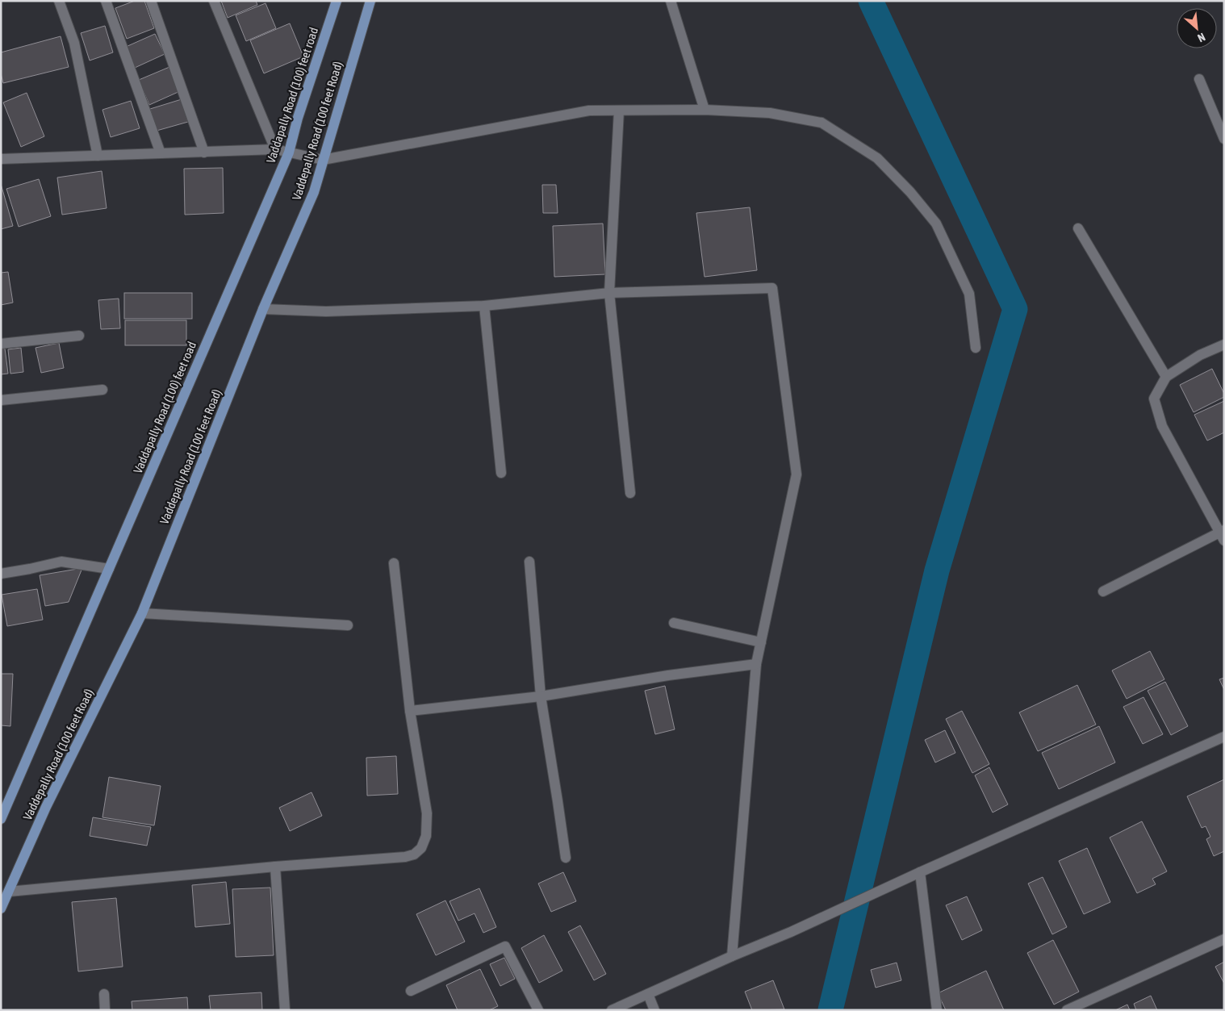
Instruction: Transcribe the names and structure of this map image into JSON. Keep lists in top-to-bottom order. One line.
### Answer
{"streets":{"main road":["Vaddapally Road (100) feet road","Vaddepally Road (100 feet Road)"]},"north":"bottom right"}
